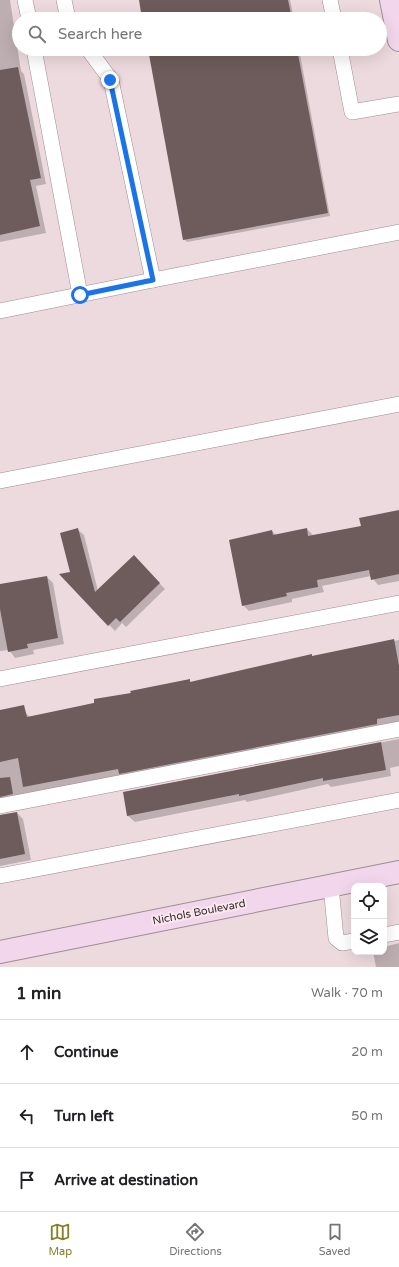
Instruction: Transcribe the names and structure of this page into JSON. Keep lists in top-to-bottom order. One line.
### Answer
{"streets":{"street":["Nichols Boulevard"]},"page":{"search":"Search here","heading":["1 min","Walk · 70 m"],"list":[["Continue","20 m"],["Turn left","50 m"],"Arrive at destination"],"nav":["Map","Directions","Saved"]}}
